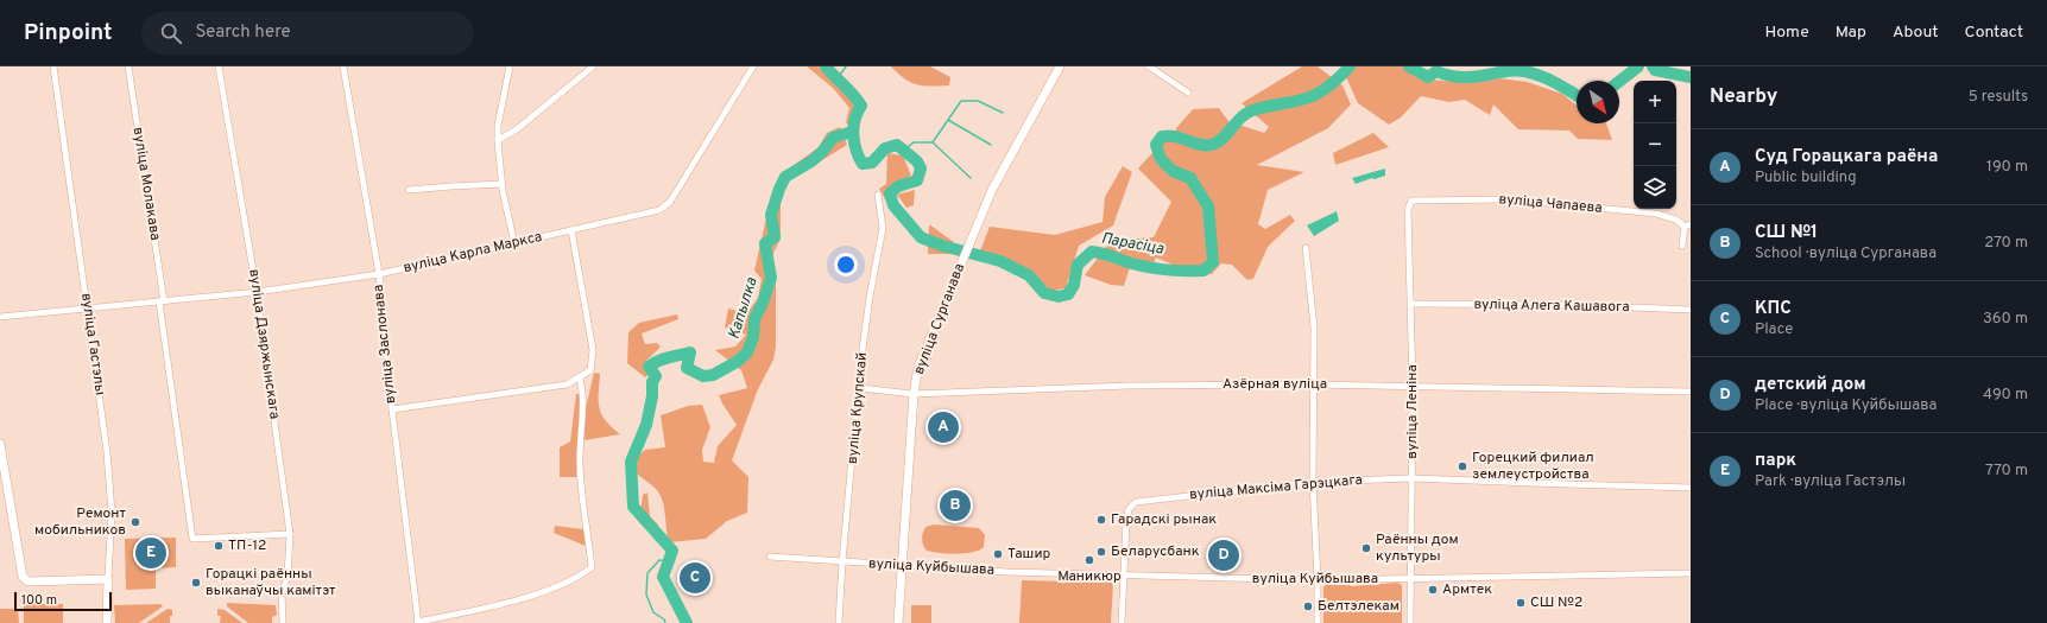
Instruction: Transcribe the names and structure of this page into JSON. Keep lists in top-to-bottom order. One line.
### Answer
{"streets":{"main road":["вуліца Сурганава","вуліца Гастэлы"],"street":["вуліца Молакава","вуліца Чапаева","вуліца Карла Маркса","вуліца Алега Кашавога","вуліца Дзяржынскага","вуліца Заслонава","Азёрная вуліца","вуліца Крупскай","вуліца Леніна","вуліца Максіма Гарэцкага","вуліца Куйбышава"]},"crossings":[["вуліца Молакава","вуліца Карла Маркса"],["вуліца Молакава","вуліца Дзяржынскага"],["вуліца Чапаева","вуліца Леніна"],["вуліца Карла Маркса","вуліца Гастэлы"],["вуліца Карла Маркса","вуліца Дзяржынскага"],["вуліца Карла Маркса","вуліца Заслонава"],["вуліца Алега Кашавога","вуліца Леніна"],["вуліца Сурганава","Азёрная вуліца"],["вуліца Сурганава","вуліца Куйбышава"],["Азёрная вуліца","вуліца Крупскай"],["Азёрная вуліца","вуліца Леніна"],["вуліца Крупскай","вуліца Куйбышава"],["вуліца Леніна","вуліца Максіма Гарэцкага"],["вуліца Леніна","вуліца Куйбышава"],["вуліца Максіма Гарэцкага","вуліца Куйбышава"]],"water":["Парасіца","Капылка"],"places":["Горецкий филиал землеустройства","Гарадскі рынак","Ремонт мобильников","ТП-12","Раённы дом культуры","Беларусбанк","Ташир","Маникюр","Горацкі раённы выканаўчы камітэт","Армтек","СШ №2","Белтэлекам"],"scale_bar":"100 m","north":"bottom right","page":{"header":"Pinpoint","search":"Search here","nav":["Home","Map","About","Contact"],"heading":["Nearby","5 results"],"map_buttons":["+","−"],"list":[{"mark":"A","name":"Суд Горацкага раёна","note":"Public building","value":"190 m"},{"mark":"B","name":"СШ №1","note":"School · вуліца Сурганава","value":"270 m"},{"mark":"C","name":"КПС","note":"Place","value":"360 m"},{"mark":"D","name":"детский дом","note":"Place · вуліца Куйбышава","value":"490 m"},{"mark":"E","name":"парк","note":"Park · вуліца Гастэлы","value":"770 m"}],"pins":["A","B","E","D","C"],"scale":"100 m"}}
